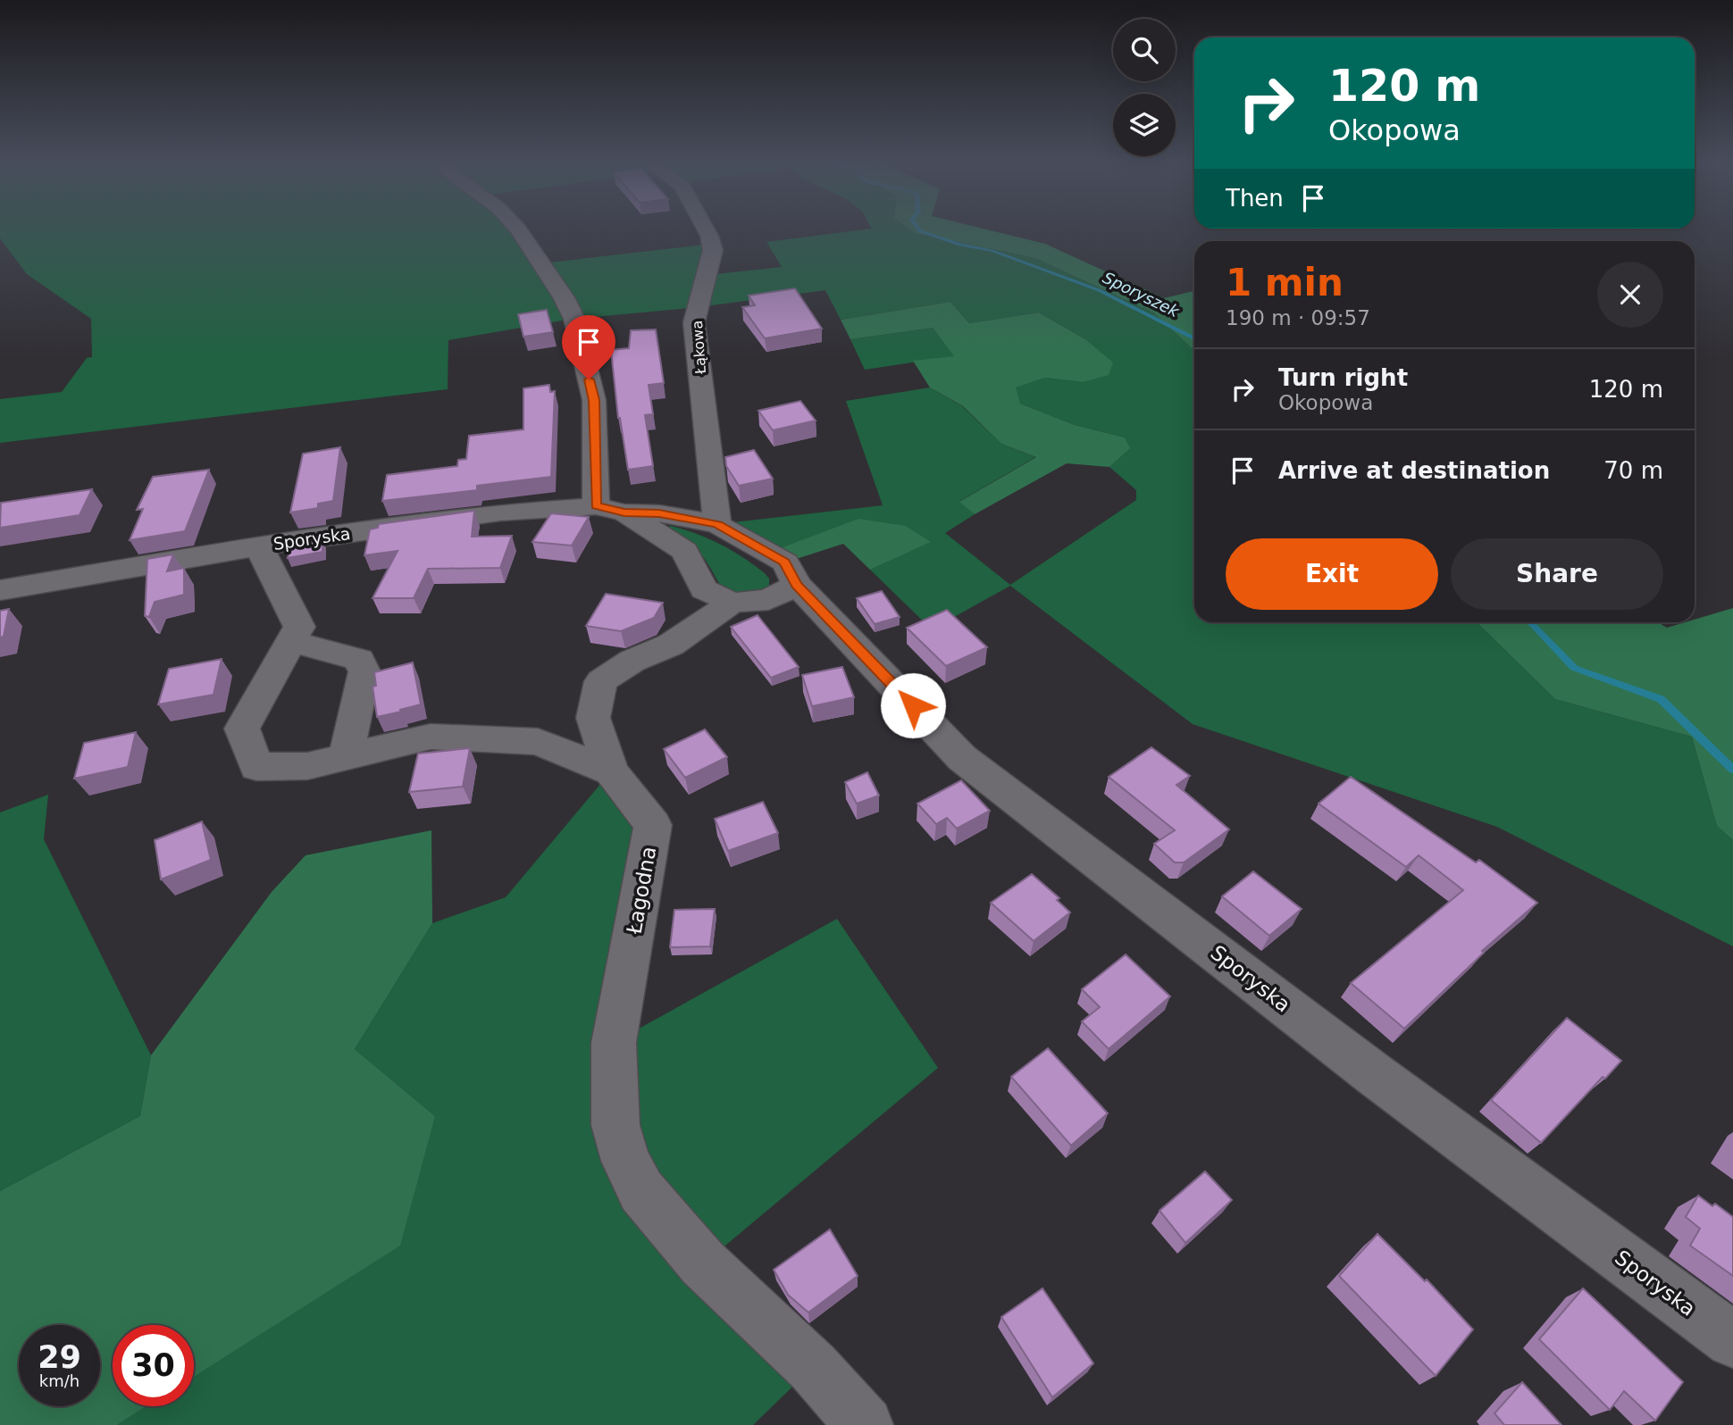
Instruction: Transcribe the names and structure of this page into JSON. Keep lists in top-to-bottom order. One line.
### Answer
{"streets":{"street":["Łąkowa","Sporyska","Łagodna"]},"crossings":[["Łąkowa","Sporyska"]],"water":["Sporyszek"],"page":{"turn":["120 m","Okopowa"],"then":"Then","heading":["1 min","190 m · 09:57"],"list":[{"name":"Turn right","note":"Okopowa","value":"120 m"},{"name":"Arrive at destination","value":"70 m"}],"buttons":["Exit","Share"],"speed":"29 km/h","limit":"30"}}
